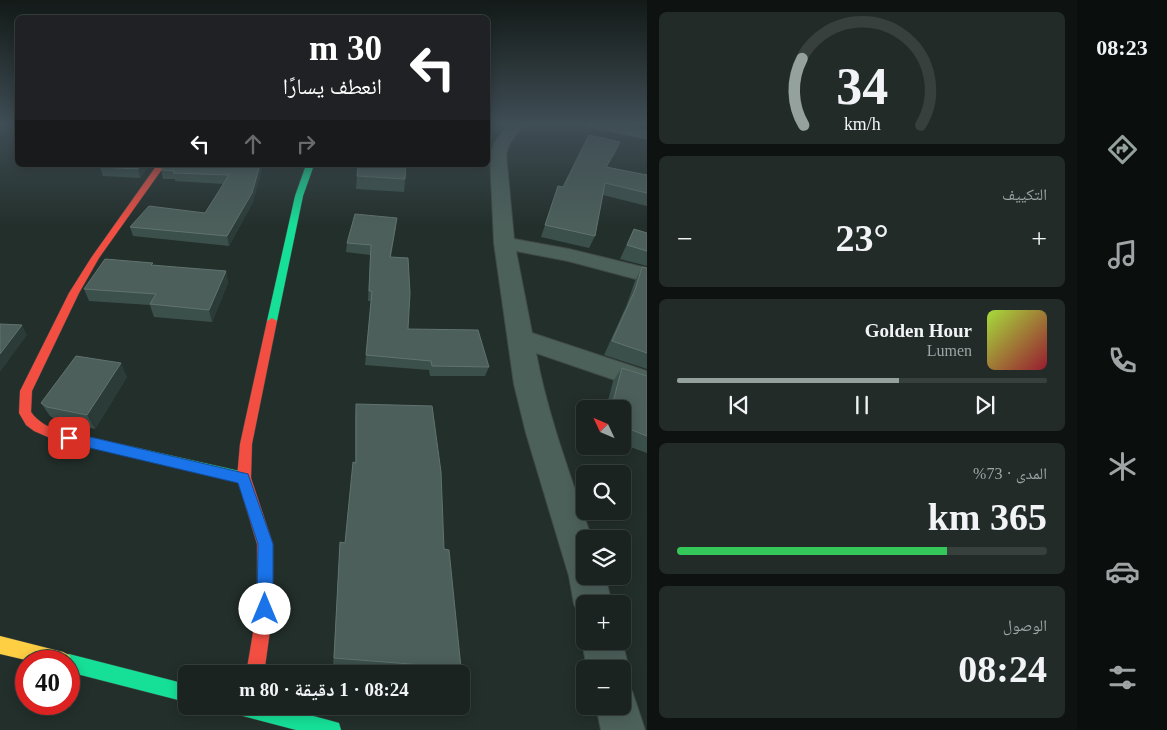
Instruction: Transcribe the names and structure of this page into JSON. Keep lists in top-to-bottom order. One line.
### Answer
{"north":"top left","page":{"tabs":"08:23","turn":["30 m","انعطف يسارًا"],"tile":["التكييف",["المدى · 73%","365 km"],["الوصول","08:24"]],"heat":["−","23°","+"],"song":["Golden Hour","Lumen"],"map_buttons":["+","−"],"limit":"40","trip":"08:24 · 1 دقيقة · 80 m","gauge":["34","km/h"]}}
